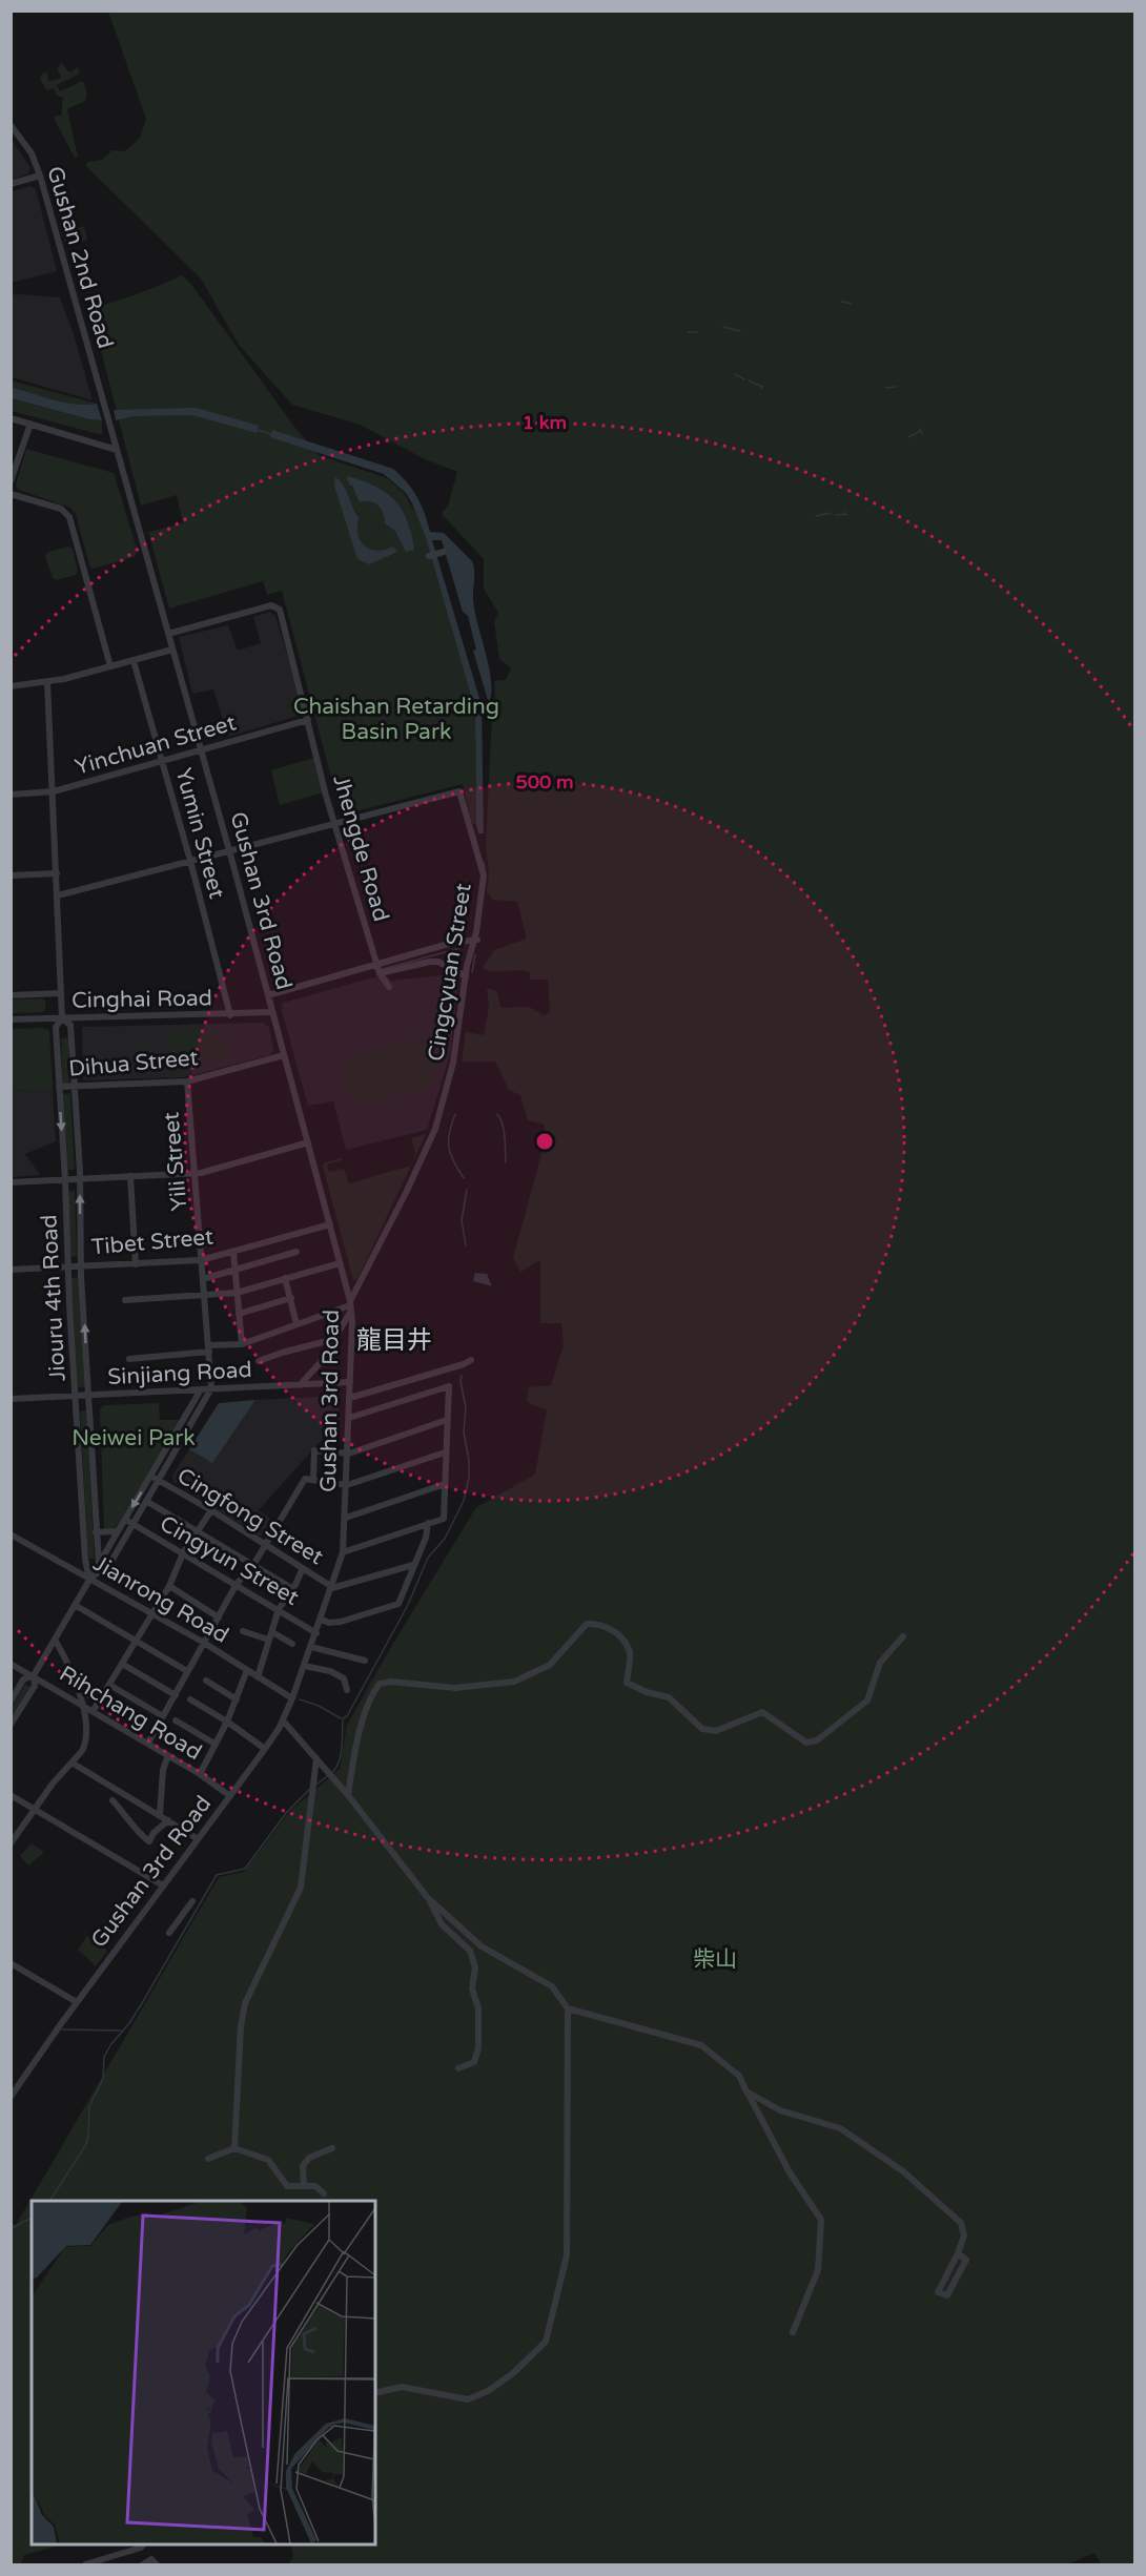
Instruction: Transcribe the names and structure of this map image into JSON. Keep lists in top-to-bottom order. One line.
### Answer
{"streets":{"street":["Gushan 2nd Road","Yinchuan Street","Yumin Street","Jhengde Road","Gushan 3rd Road","Cingcyuan Street","Cinghai Road","Dihua Street","Yili Street","Tibet Street","Jiouru 4th Road","Sinjiang Road","Cingfong Street","Cingyun Street","Jianrong Road","Rihchang Road"]},"crossings":[["Gushan 2nd Road","Gushan 3rd Road"],["Yinchuan Street","Yumin Street"],["Yinchuan Street","Jhengde Road"],["Yinchuan Street","Gushan 3rd Road"],["Yinchuan Street","Jiouru 4th Road"],["Yumin Street","Cingcyuan Street"],["Yumin Street","Cinghai Road"],["Jhengde Road","Gushan 3rd Road"],["Jhengde Road","Cingcyuan Street"],["Gushan 3rd Road","Cingcyuan Street"],["Gushan 3rd Road","Cinghai Road"],["Gushan 3rd Road","Dihua Street"],["Gushan 3rd Road","Tibet Street"],["Gushan 3rd Road","Sinjiang Road"],["Gushan 3rd Road","Cingfong Street"],["Gushan 3rd Road","Cingyun Street"],["Gushan 3rd Road","Jianrong Road"],["Gushan 3rd Road","Rihchang Road"],["Cingcyuan Street","Jiouru 4th Road"],["Cingcyuan Street","Sinjiang Road"],["Cinghai Road","Jiouru 4th Road"],["Dihua Street","Yili Street"],["Dihua Street","Jiouru 4th Road"],["Yili Street","Tibet Street"],["Yili Street","Sinjiang Road"],["Tibet Street","Jiouru 4th Road"],["Jiouru 4th Road","Sinjiang Road"],["Jiouru 4th Road","Jianrong Road"]],"districts":["龍目井"],"parks":["Chaishan Retarding Basin Park","Neiwei Park","柴山"],"rings":["1 km","500 m"]}
